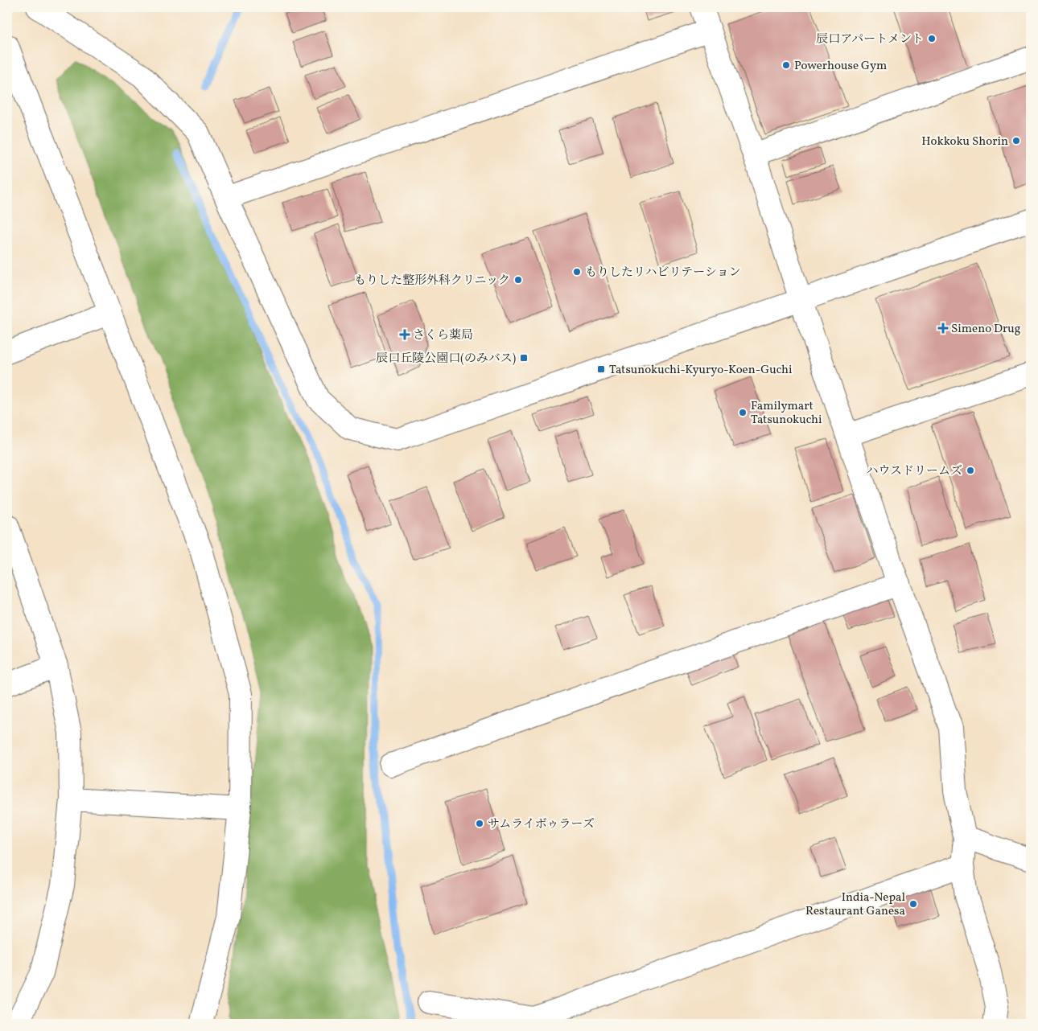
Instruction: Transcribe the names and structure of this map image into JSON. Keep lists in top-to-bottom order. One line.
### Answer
{"places":{"other":["辰口アパートメント","Powerhouse Gym","Hokkoku Shorin","もりしたリハビリテーション","もりした整形外科クリニック","Familymart Tatsunokuchi","ハウスドリームズ","サムライボゥラーズ","India-Nepal Restaurant Ganesa"],"health":["Simeno Drug","さくら薬局"],"transit":["辰口丘陵公園口(のみバス)","Tatsunokuchi-Kyuryo-Koen-Guchi"]}}
